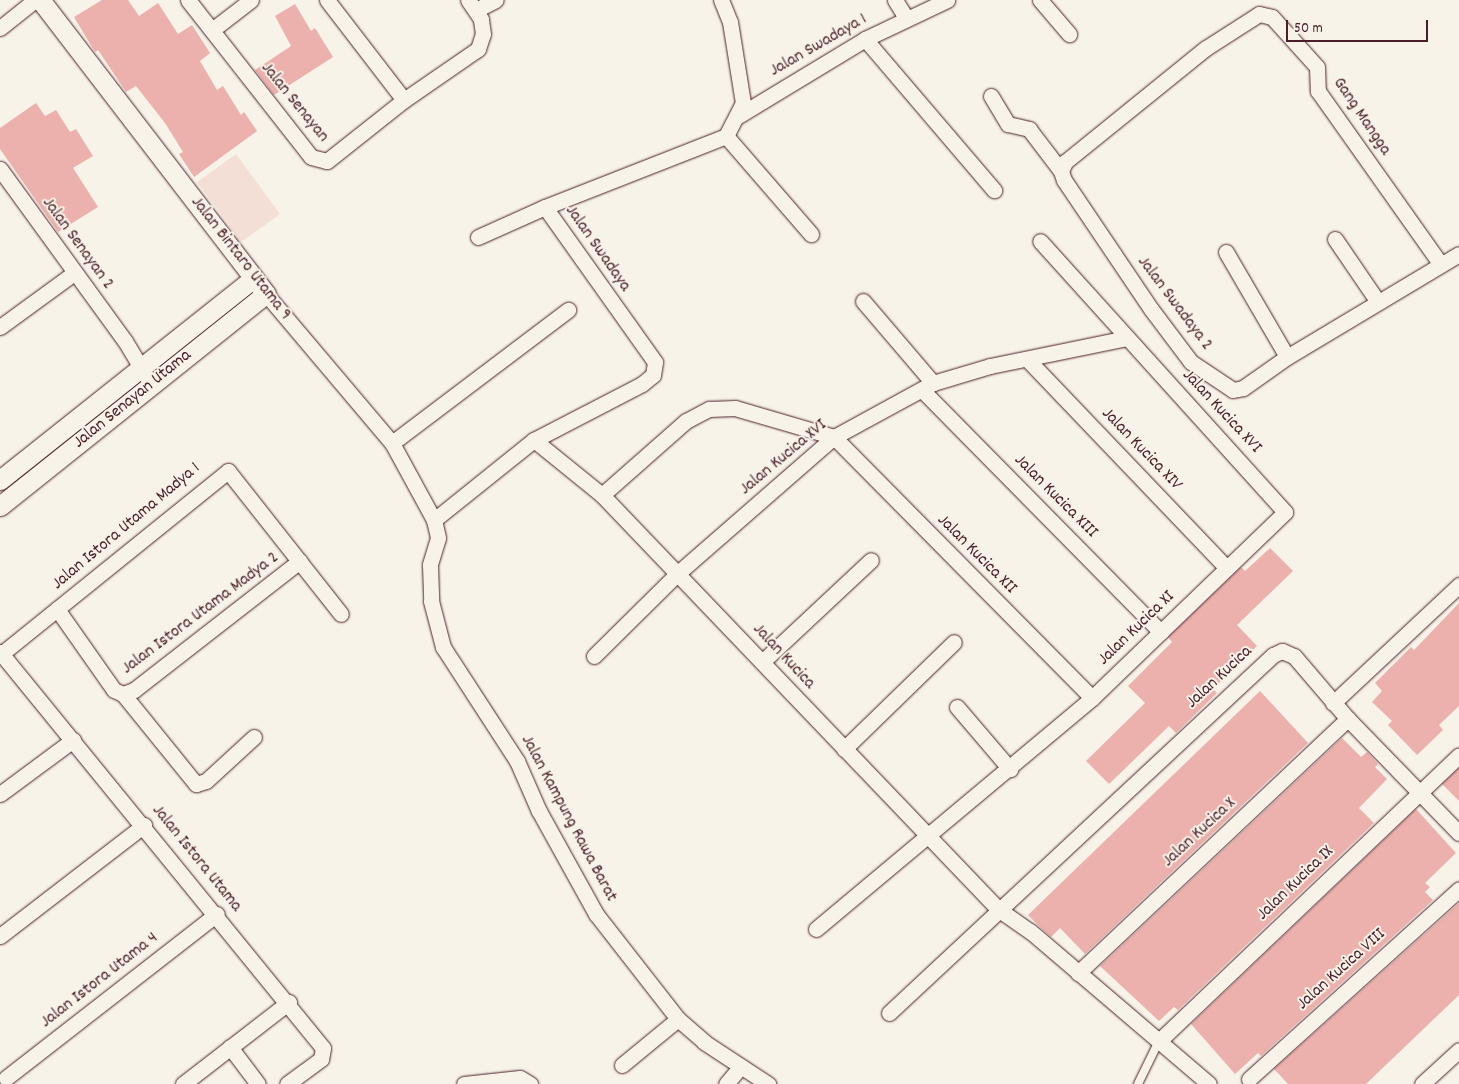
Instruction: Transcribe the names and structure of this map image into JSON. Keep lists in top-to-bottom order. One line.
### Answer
{"streets":{"street":["Jalan Swadaya 1","Jalan Senayan","Gang Mangga","Jalan Senayan 2","Jalan Swadaya","Jalan Bintaro Utama 9","Jalan Swadaya 2","Jalan Senayan Utama","Jalan Kucica XVI","Jalan Kucica XIV","Jalan Kucica XIII","Jalan Istora Utama Madya 1","Jalan Kucica XII","Jalan Istora Utama Madya 2","Jalan Kucica XI","Jalan Kucica","Jalan Kampung Rawa Barat","Jalan Kucica X","Jalan Istora Utama","Jalan Kucica IX","Jalan Kucica VIII","Jalan Istora Utama 4"]},"crossings":[["Gang Mangga","Jalan Swadaya 2"],["Jalan Senayan 2","Jalan Senayan Utama"],["Jalan Swadaya","Jalan Bintaro Utama 9"],["Jalan Swadaya","Jalan Kucica"],["Jalan Swadaya","Jalan Kampung Rawa Barat"],["Jalan Bintaro Utama 9","Jalan Senayan Utama"],["Jalan Bintaro Utama 9","Jalan Kampung Rawa Barat"],["Jalan Kucica XVI","Jalan Kucica XIV"],["Jalan Kucica XVI","Jalan Kucica XIII"],["Jalan Kucica XVI","Jalan Kucica XII"],["Jalan Kucica XVI","Jalan Kucica XI"],["Jalan Kucica XVI","Jalan Kucica"],["Jalan Kucica XIV","Jalan Kucica XI"],["Jalan Kucica XIII","Jalan Kucica XI"],["Jalan Istora Utama Madya 1","Jalan Istora Utama Madya 2"],["Jalan Istora Utama Madya 1","Jalan Istora Utama"],["Jalan Kucica XII","Jalan Kucica XI"],["Jalan Kucica XI","Jalan Kucica"],["Jalan Kucica","Jalan Kucica X"],["Jalan Kucica","Jalan Kucica IX"],["Jalan Istora Utama","Jalan Istora Utama 4"]],"scale_bar":"50 m"}
